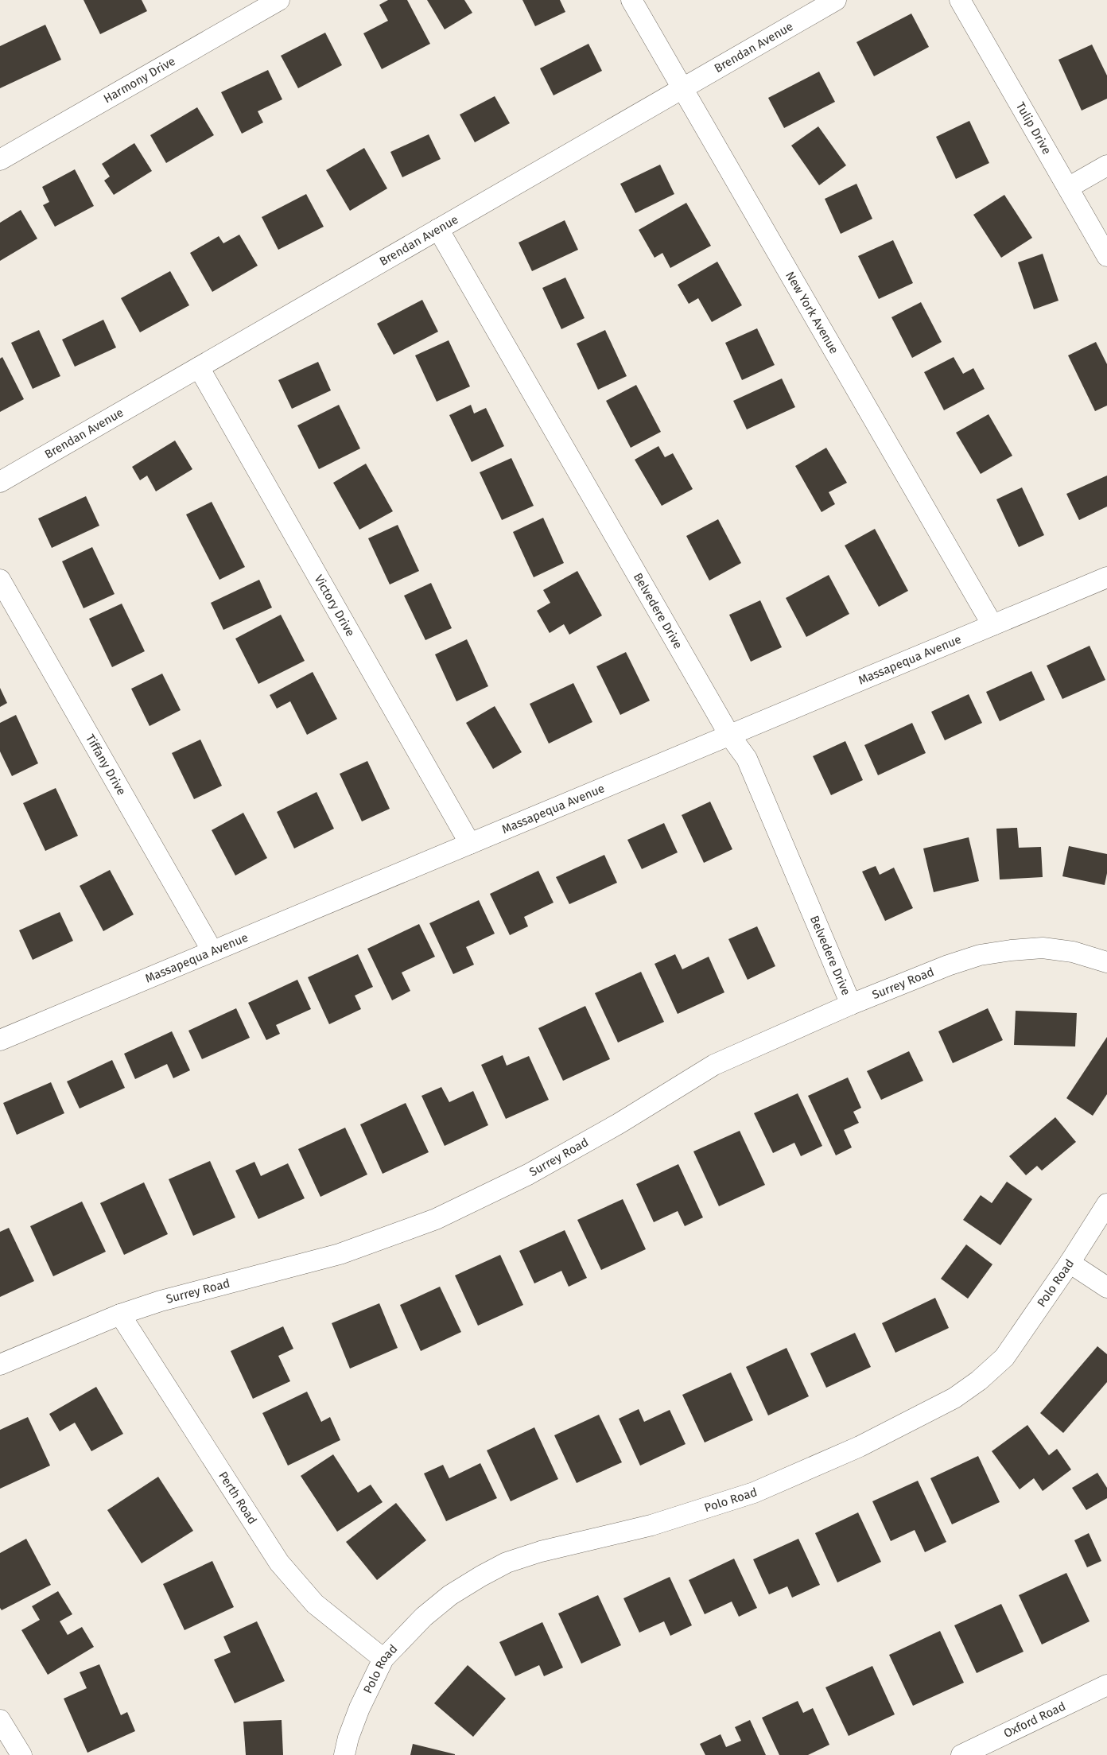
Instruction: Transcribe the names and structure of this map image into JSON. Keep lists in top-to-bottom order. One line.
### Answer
{"streets":{"street":["Brendan Avenue","Harmony Drive","Tulip Drive","New York Avenue","Victory Drive","Belvedere Drive","Massapequa Avenue","Tiffany Drive","Surrey Road","Polo Road","Perth Road","Oxford Road"]},"crossings":[["Brendan Avenue","New York Avenue"],["Brendan Avenue","Victory Drive"],["Brendan Avenue","Belvedere Drive"],["New York Avenue","Massapequa Avenue"],["Victory Drive","Massapequa Avenue"],["Belvedere Drive","Massapequa Avenue"],["Belvedere Drive","Surrey Road"],["Massapequa Avenue","Tiffany Drive"],["Surrey Road","Perth Road"],["Polo Road","Perth Road"]]}
